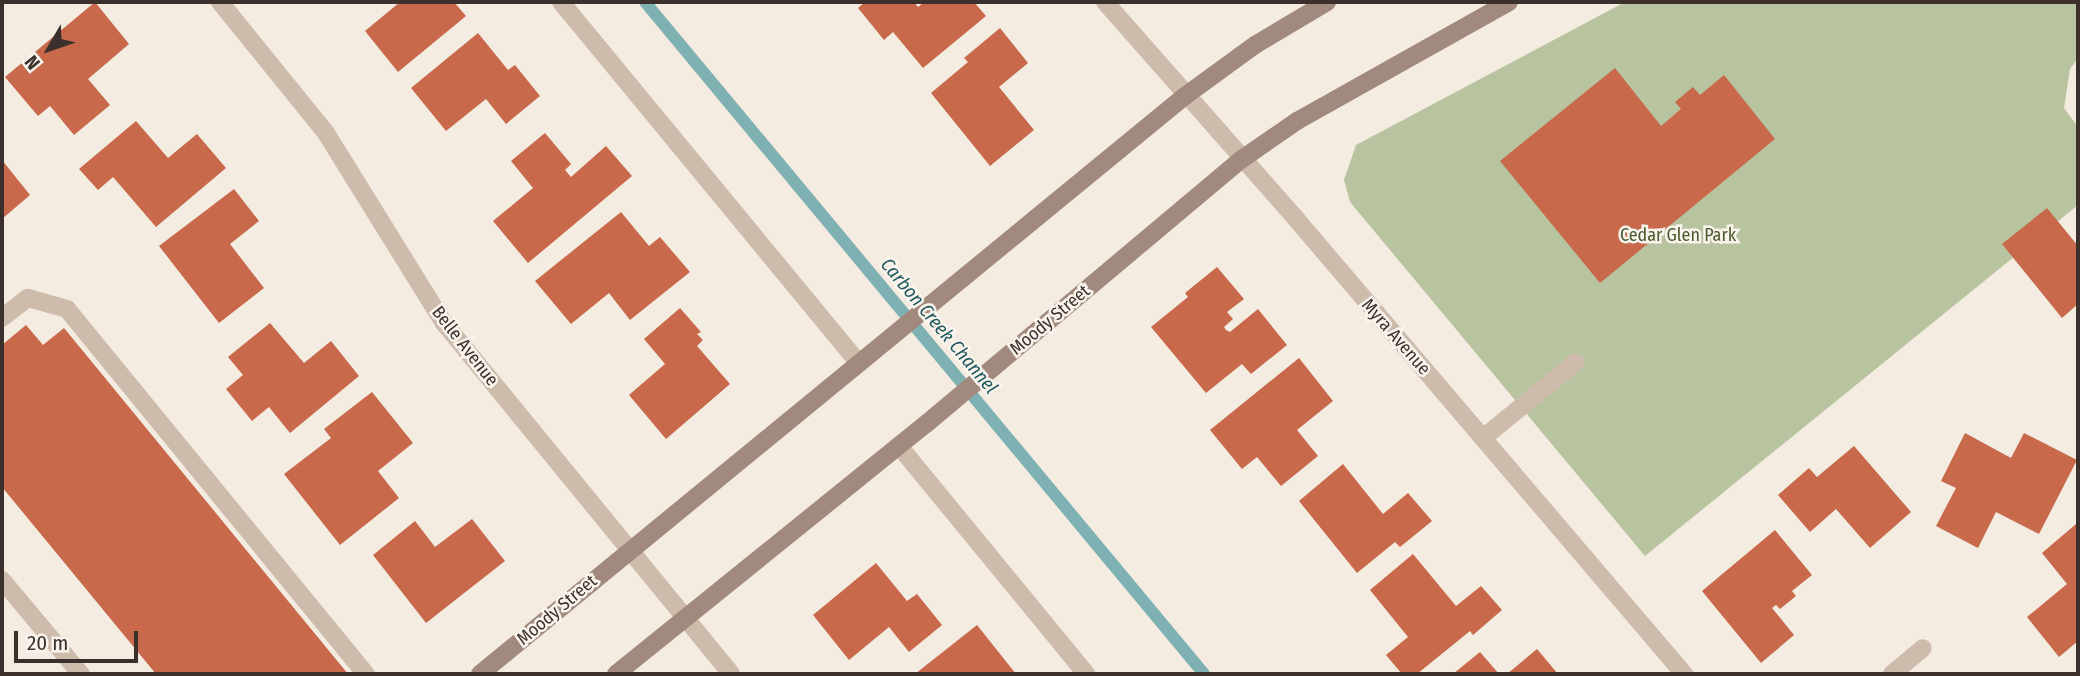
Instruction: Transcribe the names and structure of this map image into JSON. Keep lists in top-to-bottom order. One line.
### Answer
{"streets":{"main road":["Moody Street"],"street":["Myra Avenue","Belle Avenue"]},"crossings":[["Moody Street","Myra Avenue"],["Moody Street","Belle Avenue"]],"water":["Carbon Creek Channel"],"parks":["Cedar Glen Park"],"scale_bar":"20 m","north":"bottom left"}
